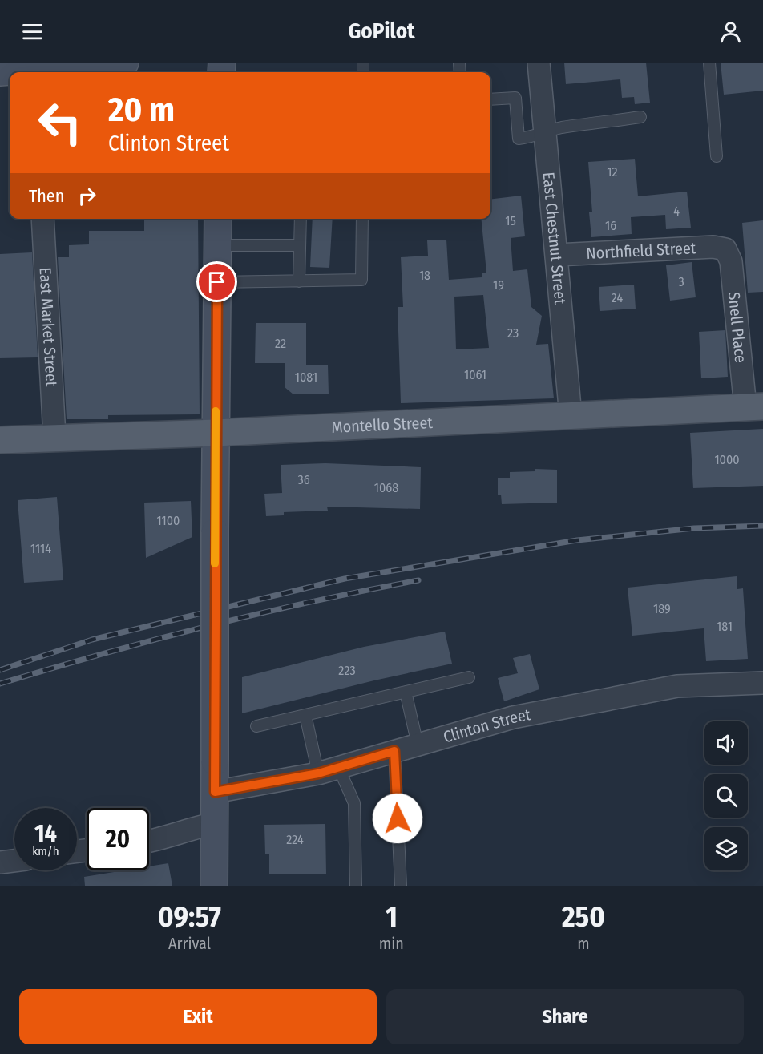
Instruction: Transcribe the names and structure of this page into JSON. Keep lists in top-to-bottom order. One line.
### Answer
{"streets":{"main road":["Montello Street"],"street":["East Chestnut Street","Northfield Street","East Market Street","Snell Place","Clinton Street"]},"crossings":[["East Chestnut Street","Northfield Street"],["East Chestnut Street","Montello Street"],["Northfield Street","Snell Place"],["East Market Street","Montello Street"],["Snell Place","Montello Street"]],"house_numbers":["12","4","15","16","18","3","19","24","23","22","1061","1081","1000","36","1068","1100","1114","189","181","223","224"],"page":{"header":"GoPilot","turn":["20 m","Clinton Street"],"then":"Then","speed":"14 km/h","limit":"20","eta":["09:57","Arrival","1","min","250","m"],"buttons":["Exit","Share"]}}
